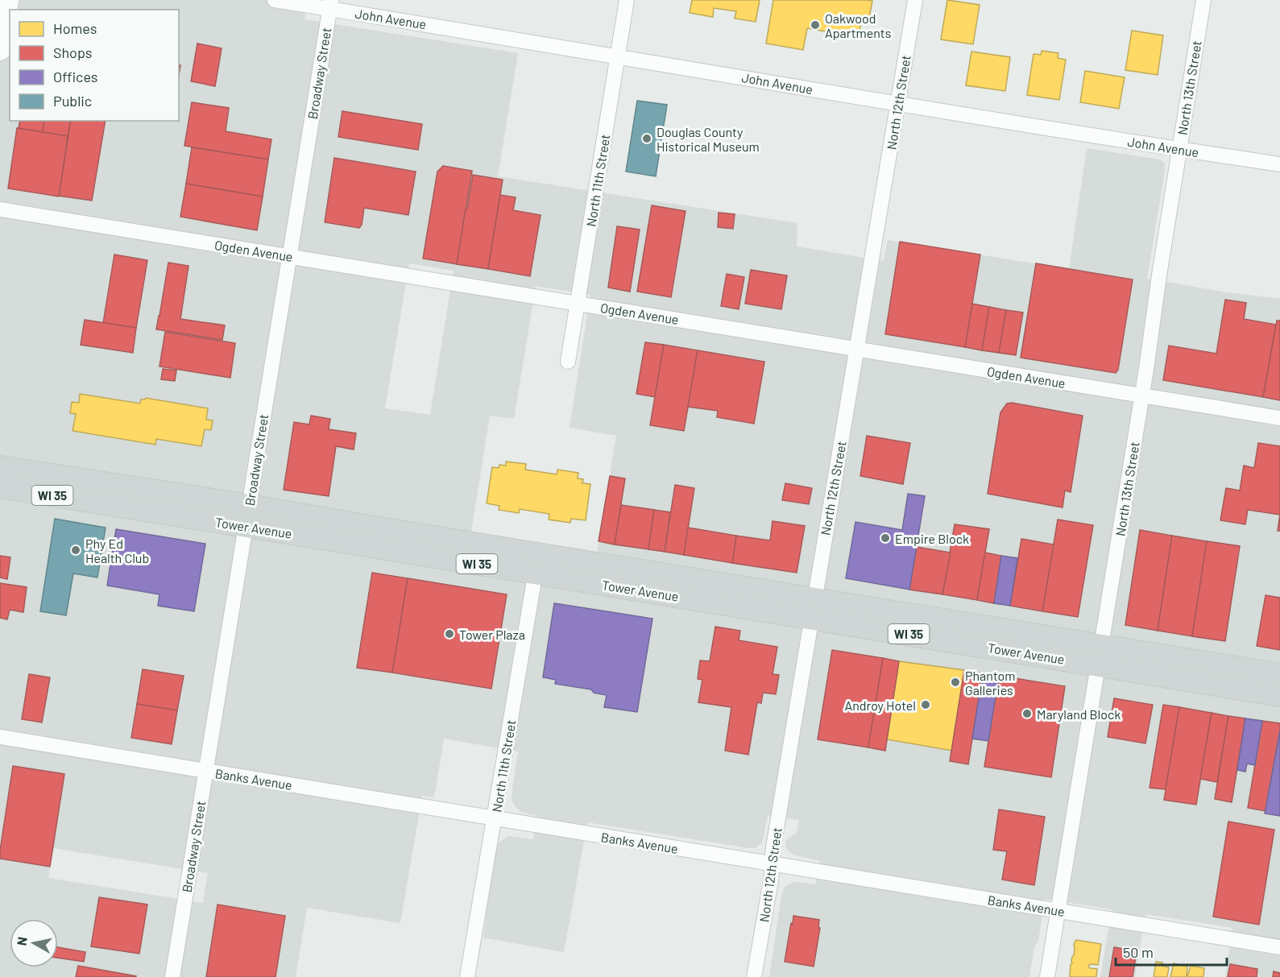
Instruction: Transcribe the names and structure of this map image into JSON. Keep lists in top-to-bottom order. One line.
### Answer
{"streets":{"main road":["WI 35","Tower Avenue"],"street":["John Avenue","Broadway Street","North 13th Street","North 12th Street","North 11th Street","Ogden Avenue","Banks Avenue"]},"crossings":[["John Avenue","Broadway Street"],["John Avenue","North 13th Street"],["John Avenue","North 12th Street"],["John Avenue","North 11th Street"],["Broadway Street","Ogden Avenue"],["Broadway Street","Tower Avenue"],["Broadway Street","Banks Avenue"],["North 13th Street","Ogden Avenue"],["North 13th Street","Tower Avenue"],["North 13th Street","Banks Avenue"],["North 12th Street","Ogden Avenue"],["North 12th Street","Tower Avenue"],["North 12th Street","Banks Avenue"],["North 11th Street","Ogden Avenue"],["North 11th Street","Tower Avenue"],["North 11th Street","Banks Avenue"]],"places":["Oakwood Apartments","Douglas County Historical Museum","Empire Block","Phy Ed Health Club","Tower Plaza","Phantom Galleries","Androy Hotel","Maryland Block"],"legend":["Homes","Shops","Offices","Public"],"scale_bar":"50 m","north":"left"}
